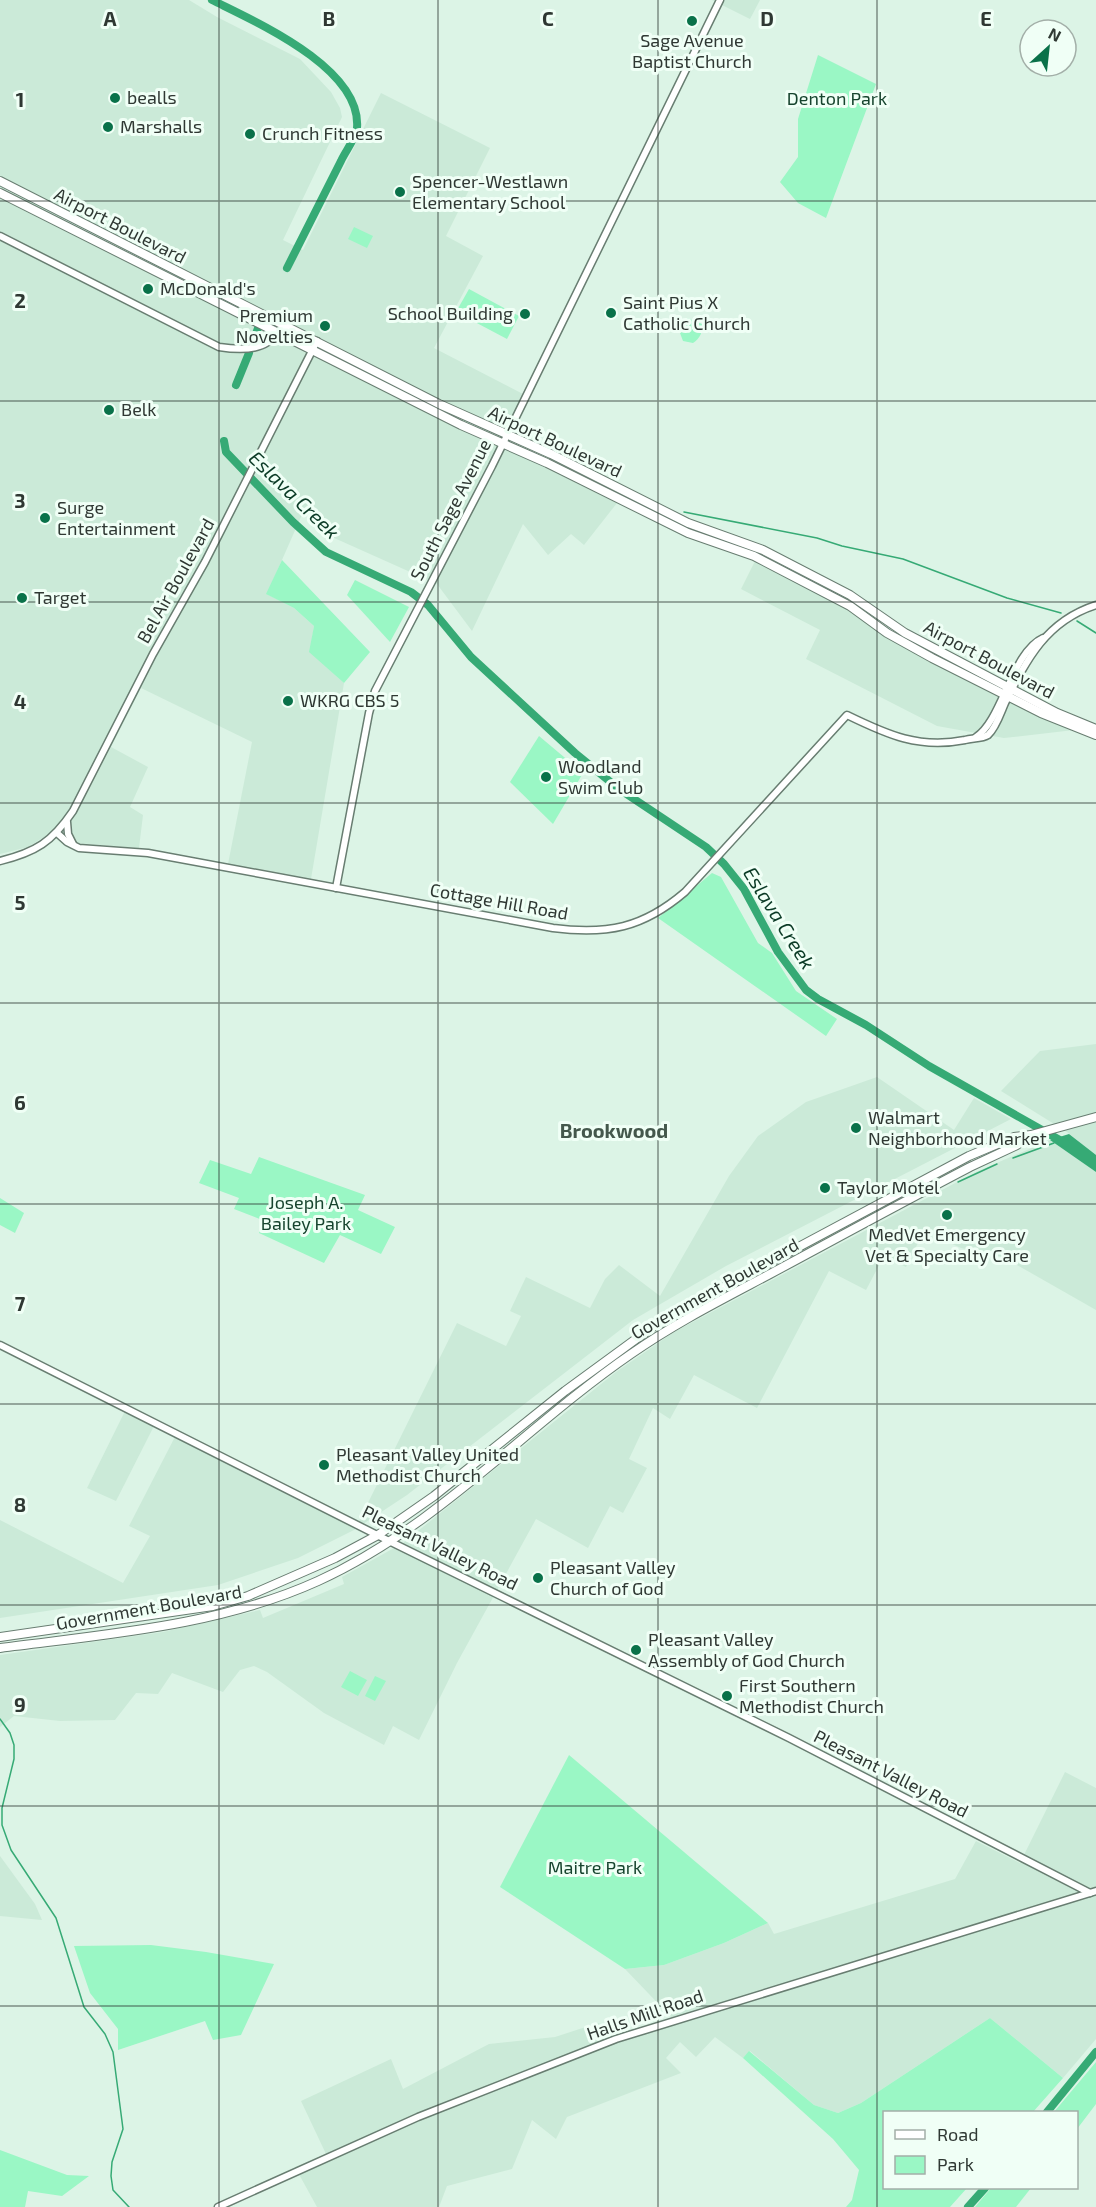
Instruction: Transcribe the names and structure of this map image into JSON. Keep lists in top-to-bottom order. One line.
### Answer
{"streets":{"main road":["Airport Boulevard","Government Boulevard"],"street":["South Sage Avenue","Bel Air Boulevard","Cottage Hill Road","Pleasant Valley Road","Halls Mill Road"]},"crossings":[["Airport Boulevard","South Sage Avenue"],["Airport Boulevard","Bel Air Boulevard"],["South Sage Avenue","Cottage Hill Road"],["Bel Air Boulevard","Cottage Hill Road"],["Government Boulevard","Pleasant Valley Road"],["Pleasant Valley Road","Halls Mill Road"]],"districts":["Brookwood"],"water":["Eslava Creek"],"parks":["Denton Park","Joseph A. Bailey Park","Maitre Park"],"places":["Sage Avenue Baptist Church","bealls","Marshalls","Crunch Fitness","Spencer-Westlawn Elementary School","McDonald's","Saint Pius X Catholic Church","School Building","Premium Novelties","Belk","Surge Entertainment","Target","WKRG CBS 5","Woodland Swim Club","Walmart Neighborhood Market","Taylor Motel","MedVet Emergency Vet & Specialty Care","Pleasant Valley United Methodist Church","Pleasant Valley Church of God","Pleasant Valley Assembly of God Church","First Southern Methodist Church"],"legend":["Road","Park"],"north":"top right","grid":{"columns":["A","B","C","D","E"],"rows":["1","2","3","4","5","6","7","8","9"]}}
